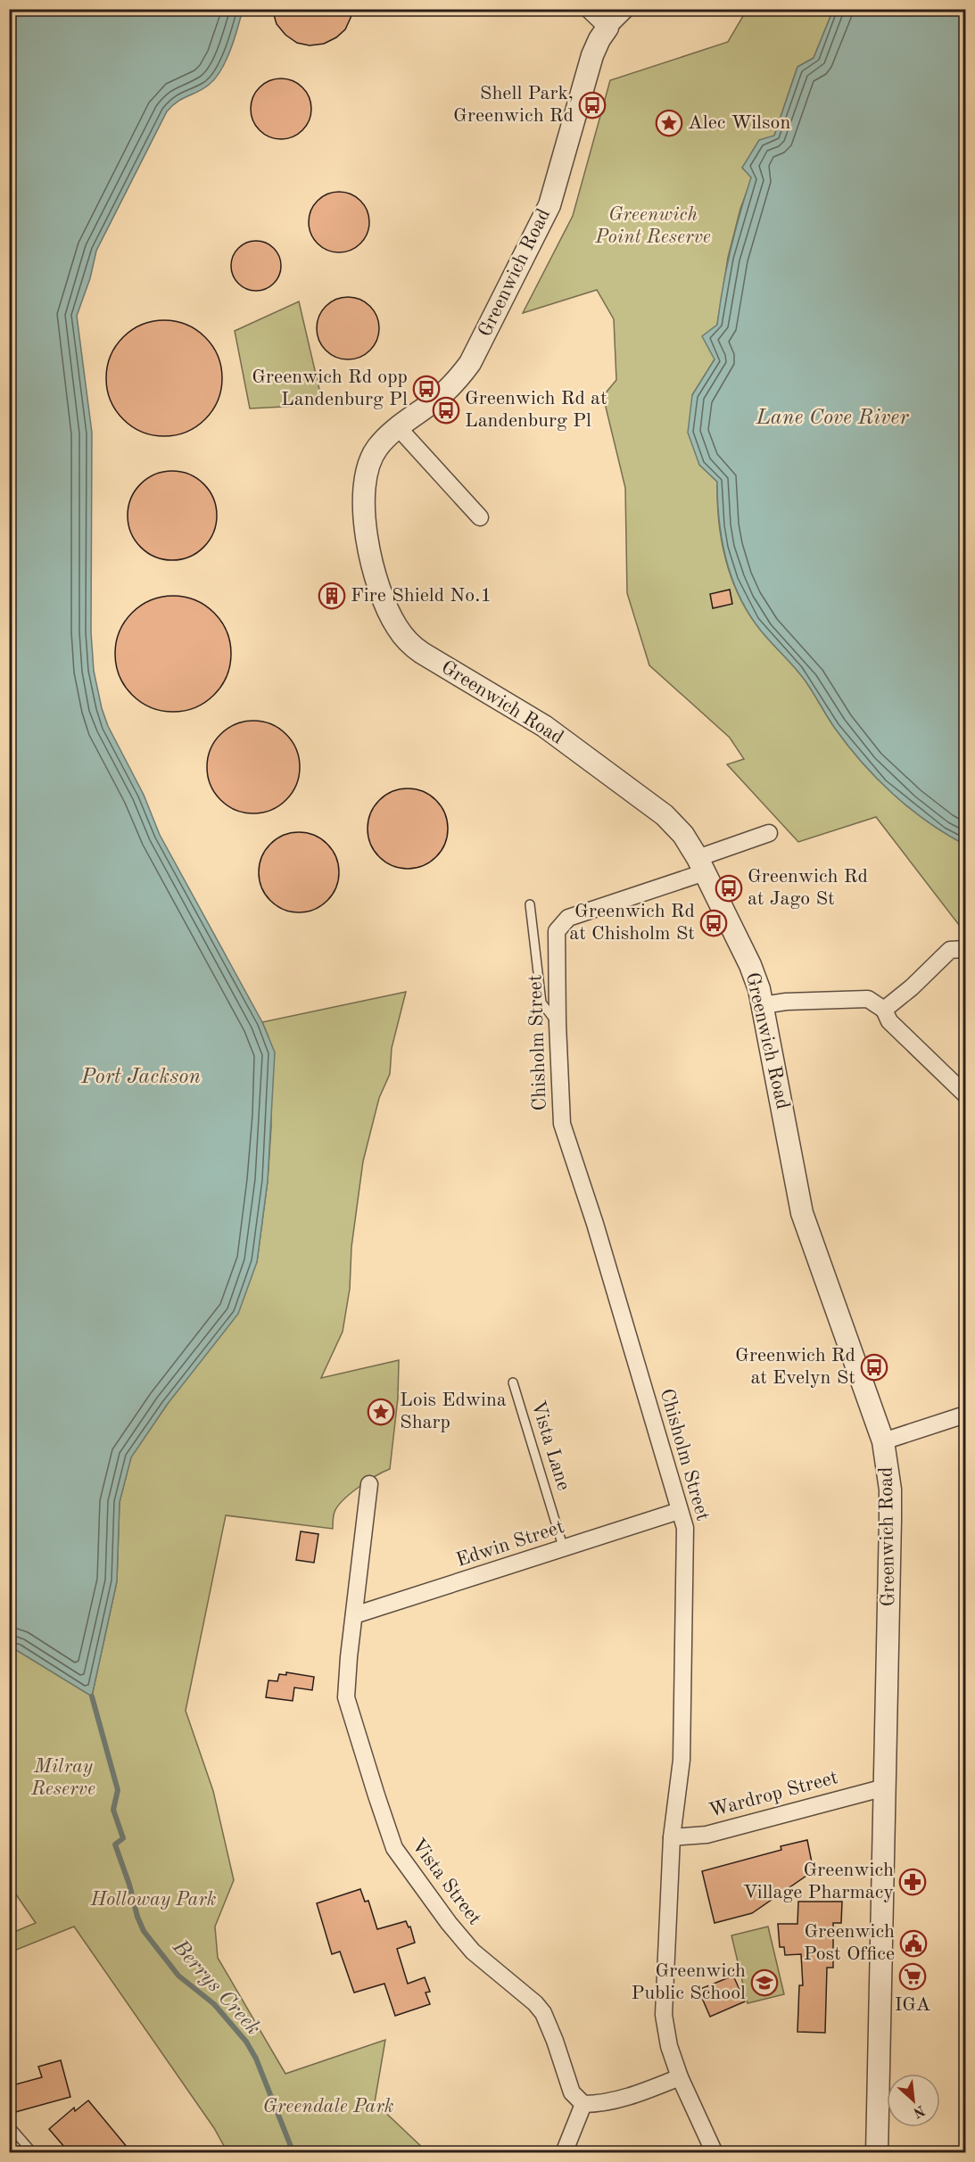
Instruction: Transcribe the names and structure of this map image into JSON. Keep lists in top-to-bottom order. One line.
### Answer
{"streets":{"street":["Greenwich Road","Chisholm Street","Edwin Street","Wardrop Street","Vista Street"],"lane":["Vista Lane"]},"crossings":[["Greenwich Road","Chisholm Street"],["Greenwich Road","Wardrop Street"],["Chisholm Street","Edwin Street"],["Chisholm Street","Wardrop Street"],["Vista Lane","Edwin Street"],["Edwin Street","Vista Street"]],"water":["Lane Cove River","Port Jackson","Berrys Creek"],"parks":["Greenwich Point Reserve","Milray Reserve","Holloway Park","Greendale Park"],"places":{"bus stop":["Shell Park, Greenwich Rd","Greenwich Rd opp Landenburg Pl","Greenwich Rd at Landenburg Pl","Greenwich Rd at Jago St","Greenwich Rd at Chisholm St","Greenwich Rd at Evelyn St"],"place":["Alec Wilson","Lois Edwina Sharp"],"building":["Fire Shield No.1"],"pharmacy":["Greenwich Village Pharmacy"],"public building":["Greenwich Post Office"],"supermarket":["IGA"],"school or university":["Greenwich Public School"]},"north":"bottom right"}
